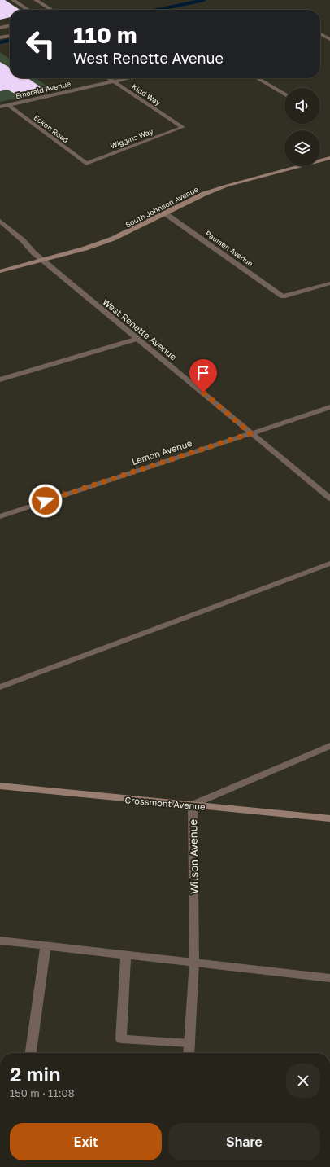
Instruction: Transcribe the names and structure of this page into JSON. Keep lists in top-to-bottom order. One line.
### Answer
{"streets":{"street":["Emerald Avenue","Kidd Way","Ecken Road","Wiggins Way","South Johnson Avenue","Paulsen Avenue","West Renette Avenue","Lemon Avenue","Grossmont Avenue","Wilson Avenue"]},"crossings":[["Emerald Avenue","Kidd Way"],["Emerald Avenue","Ecken Road"],["Kidd Way","Wiggins Way"],["Ecken Road","Wiggins Way"],["South Johnson Avenue","Paulsen Avenue"],["South Johnson Avenue","West Renette Avenue"],["West Renette Avenue","Lemon Avenue"],["Grossmont Avenue","Wilson Avenue"]],"page":{"turn":["110 m","West Renette Avenue"],"heading":["2 min","150 m · 11:08"],"buttons":["Exit","Share"]}}
